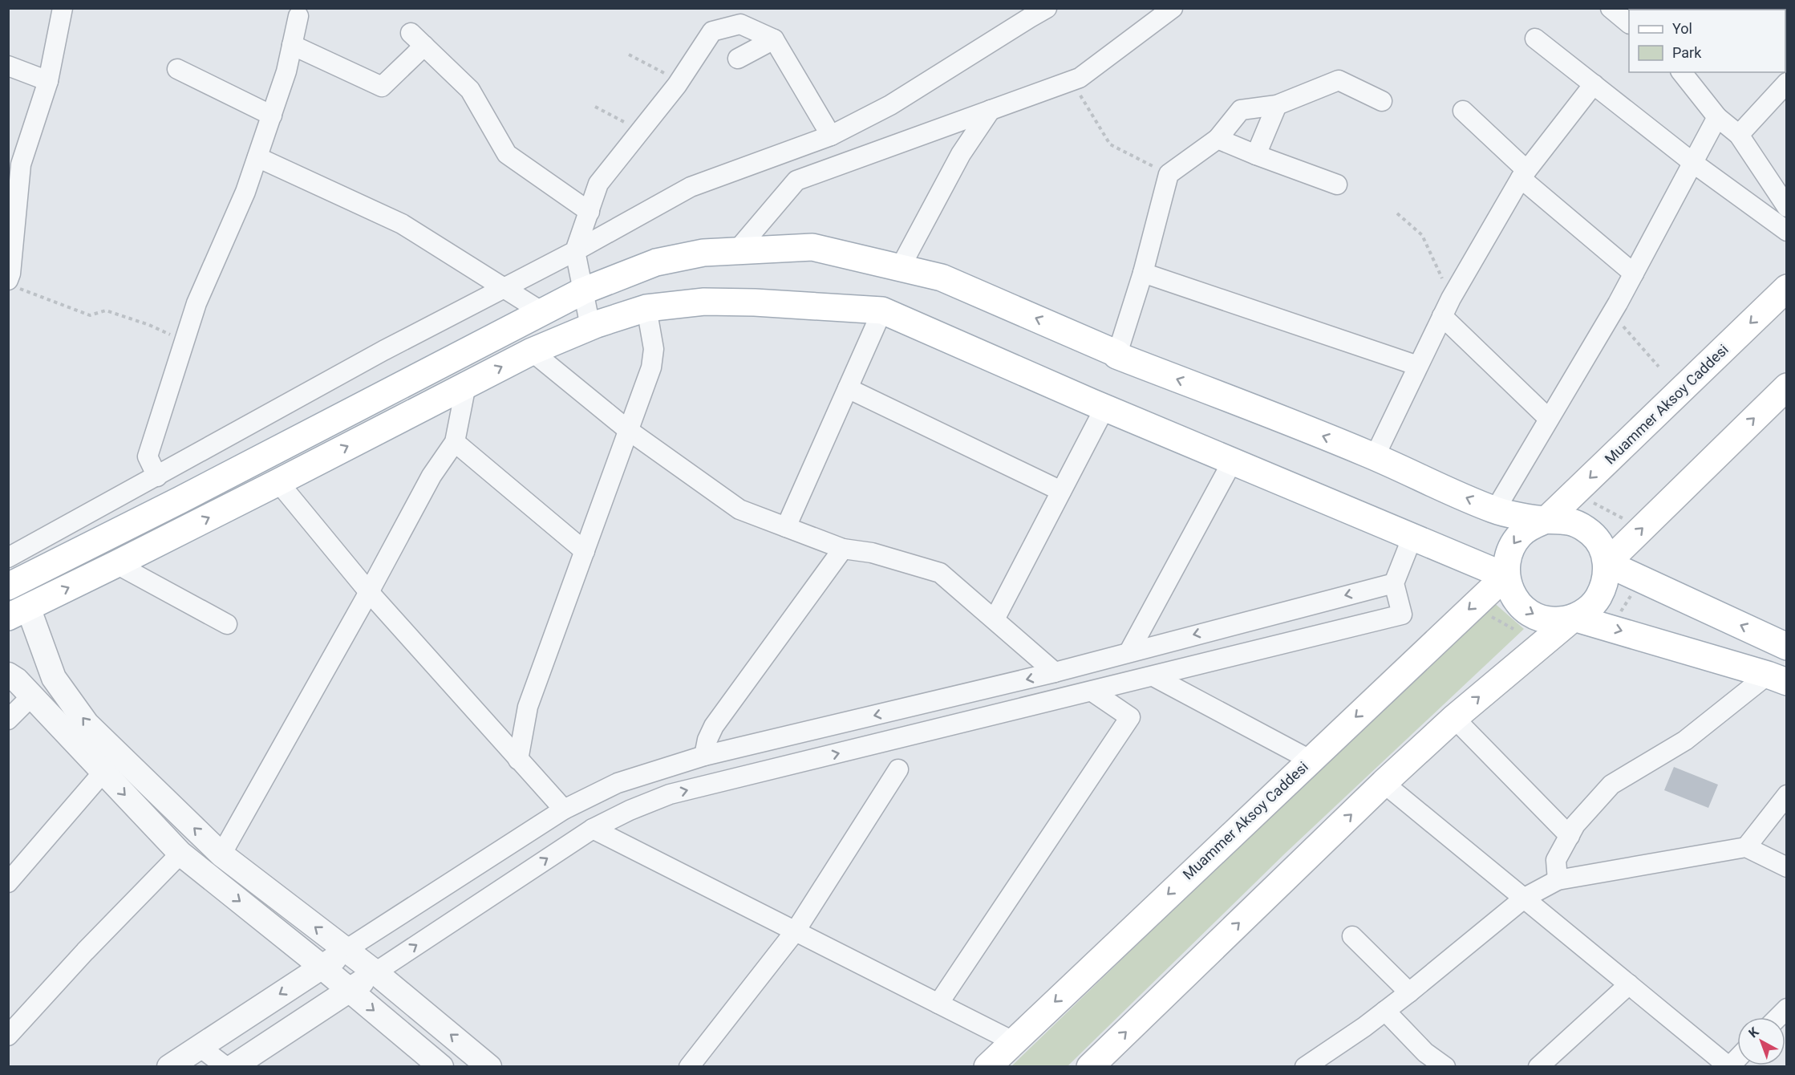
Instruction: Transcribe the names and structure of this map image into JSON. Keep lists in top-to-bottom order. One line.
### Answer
{"streets":{"main road":["Muammer Aksoy Caddesi"]},"legend":["Yol","Park"],"north":"top left"}
